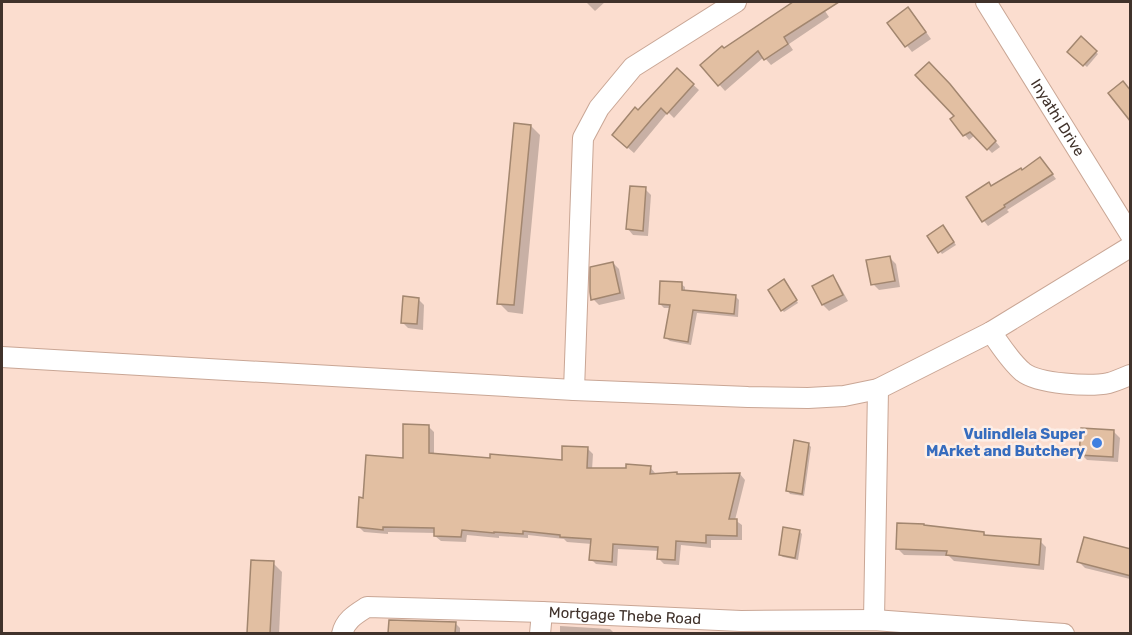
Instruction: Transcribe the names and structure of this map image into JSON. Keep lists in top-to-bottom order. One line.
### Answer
{"streets":{"street":["Inyathi Drive","Mortgage Thebe Road"]},"places":["Vulindlela Super MArket and Butchery"]}
